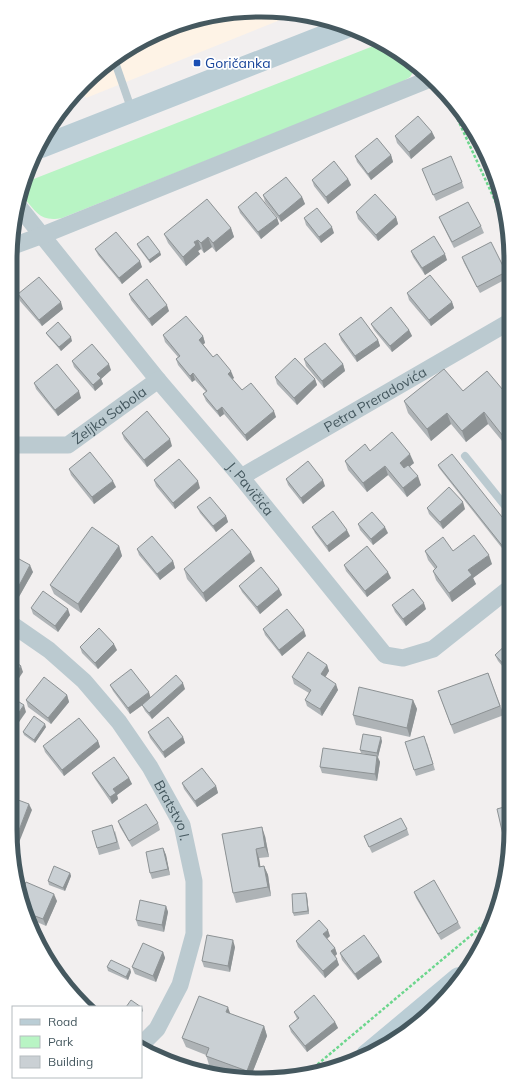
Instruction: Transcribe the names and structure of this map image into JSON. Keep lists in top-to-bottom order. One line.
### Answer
{"streets":{"street":["Petra Preradovića","Željka Sabola","J. Pavičića","Bratstvo I."]},"crossings":[["Petra Preradovića","J. Pavičića"],["Željka Sabola","J. Pavičića"]],"places":{"transit":["Goričanka"]},"legend":["Road","Park","Building"]}
